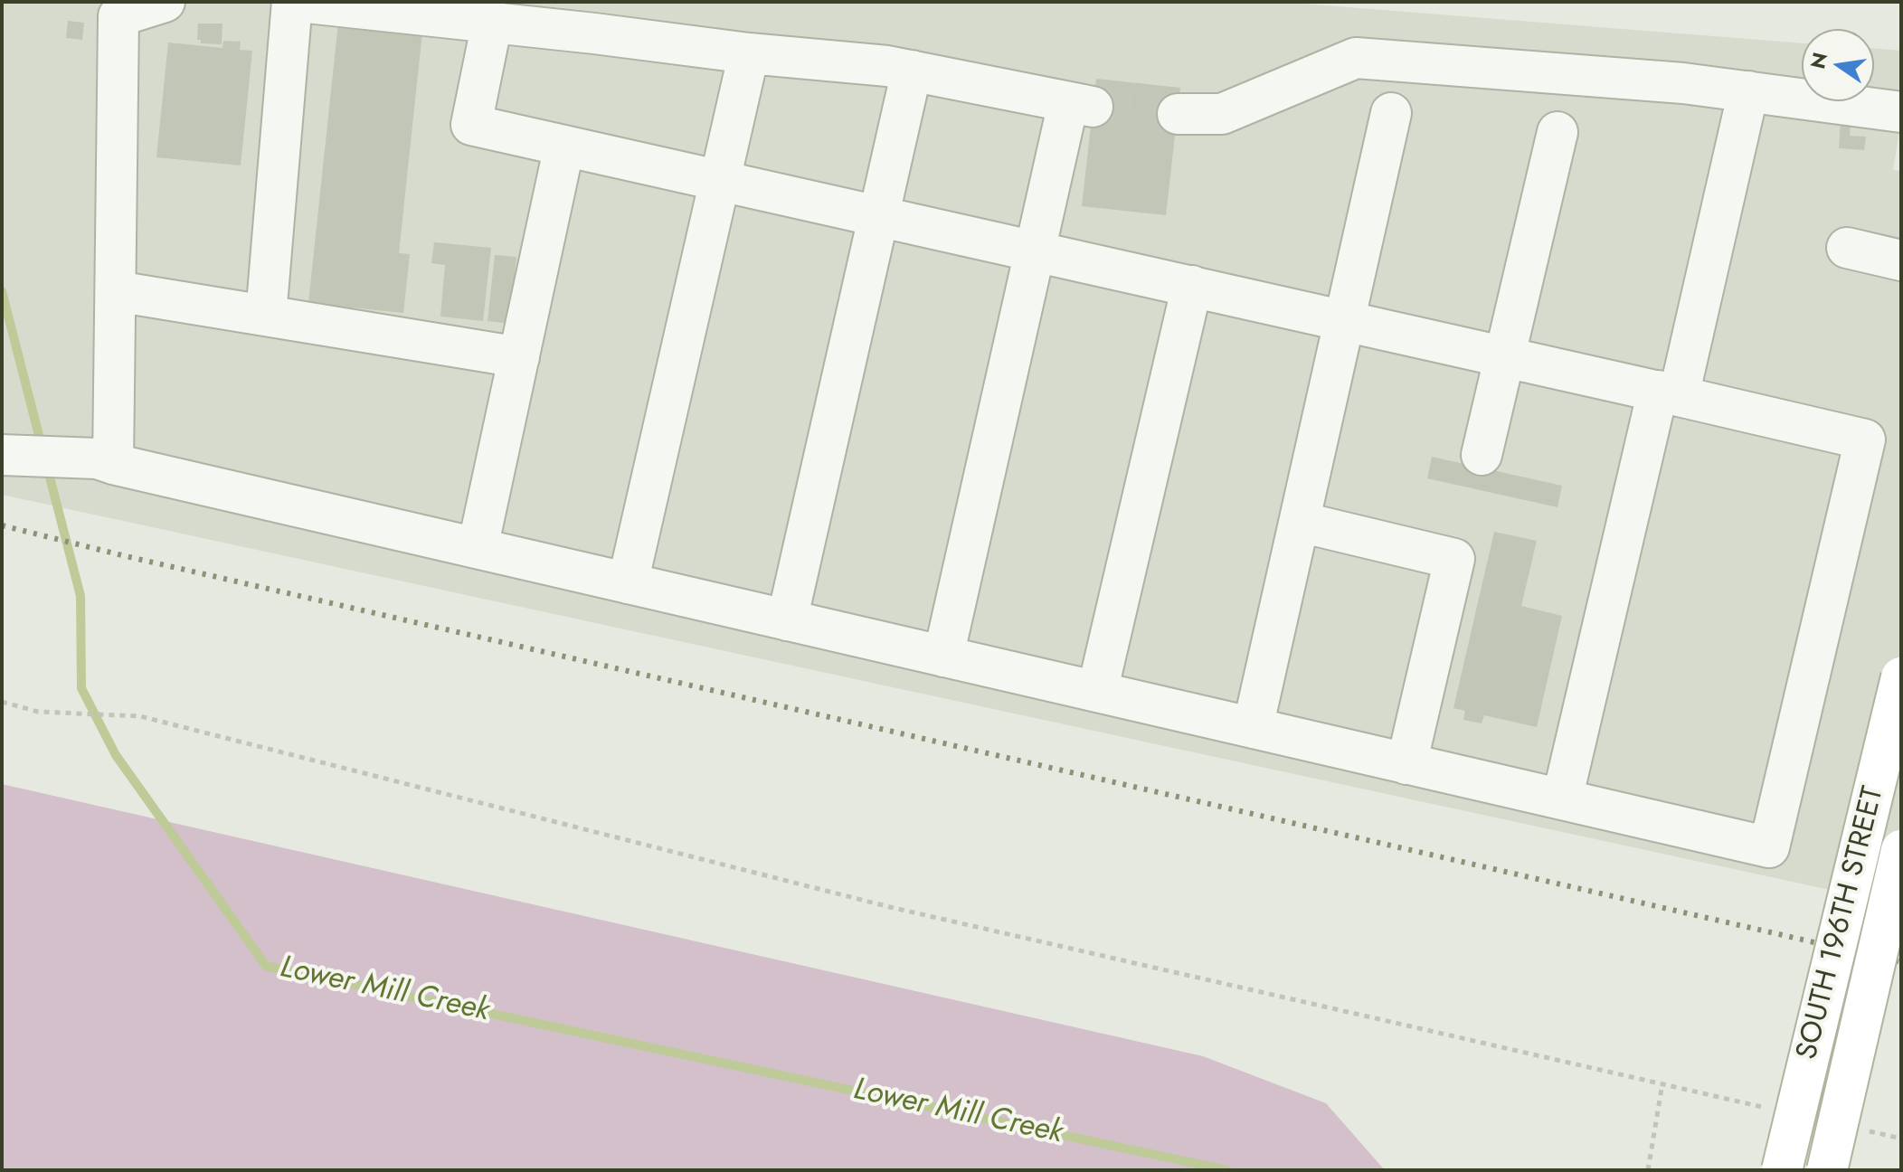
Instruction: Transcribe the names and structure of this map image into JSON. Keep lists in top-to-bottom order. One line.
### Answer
{"streets":{"main road":["SOUTH 196TH STREET"]},"water":["Lower Mill Creek"],"north":"left"}
